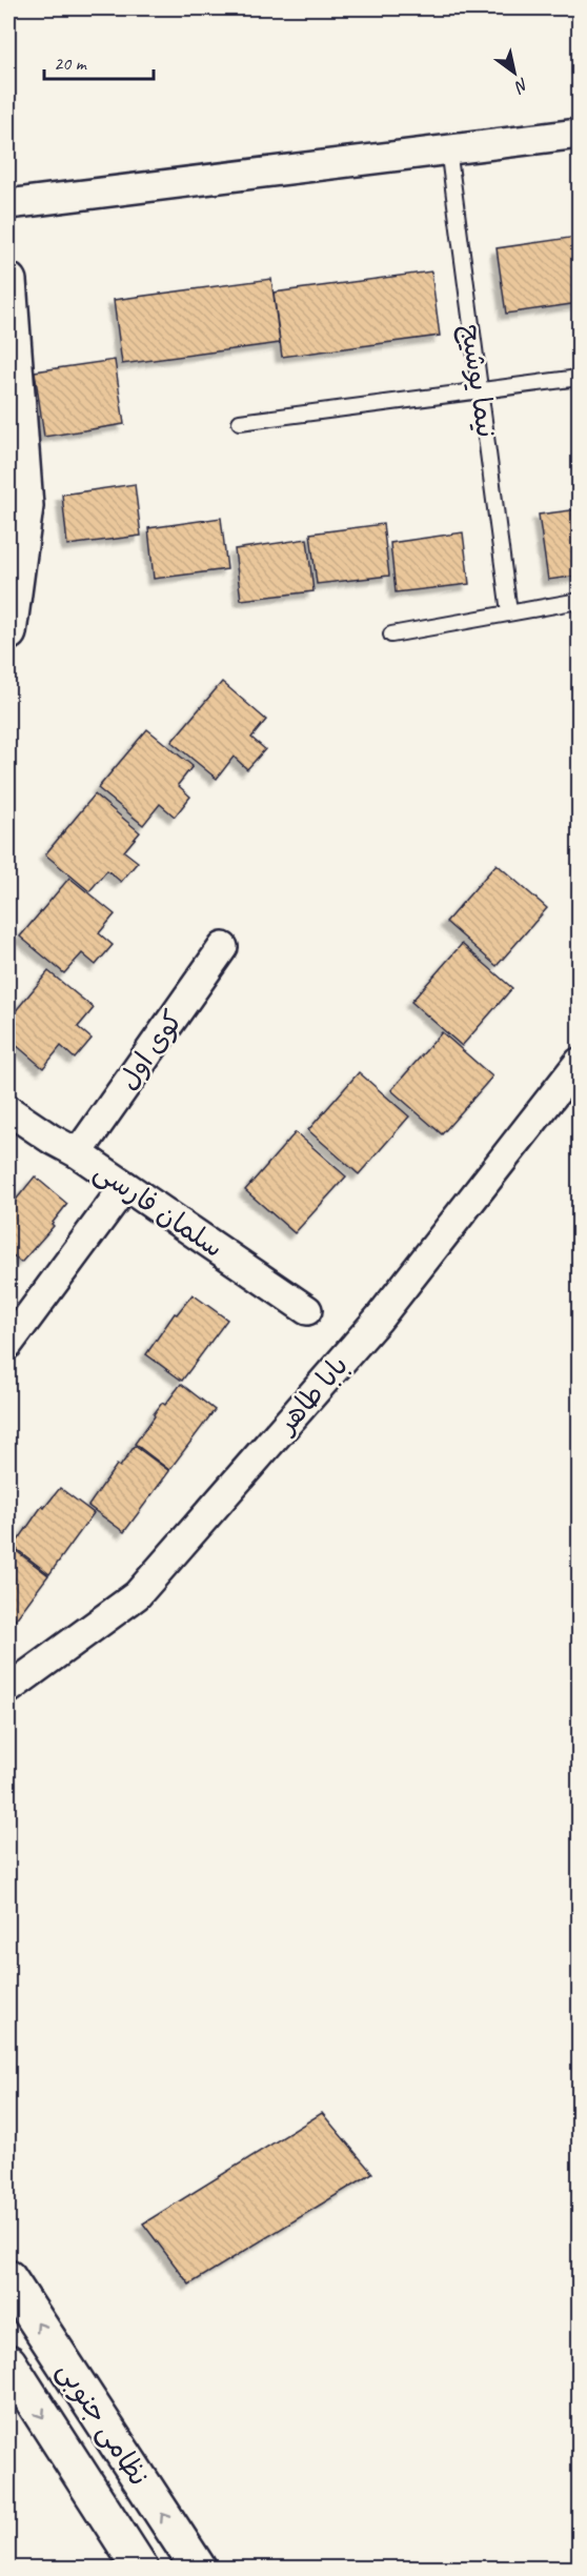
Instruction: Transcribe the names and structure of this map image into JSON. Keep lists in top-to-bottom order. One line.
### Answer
{"streets":{"street":["کوی اول","سلمان فارسی","بابا طاهر","نظامی جنوبی"],"lane":["نیما یوشیج"]},"crossings":[["کوی اول","سلمان فارسی"]],"scale_bar":"20 m","north":"bottom right"}
